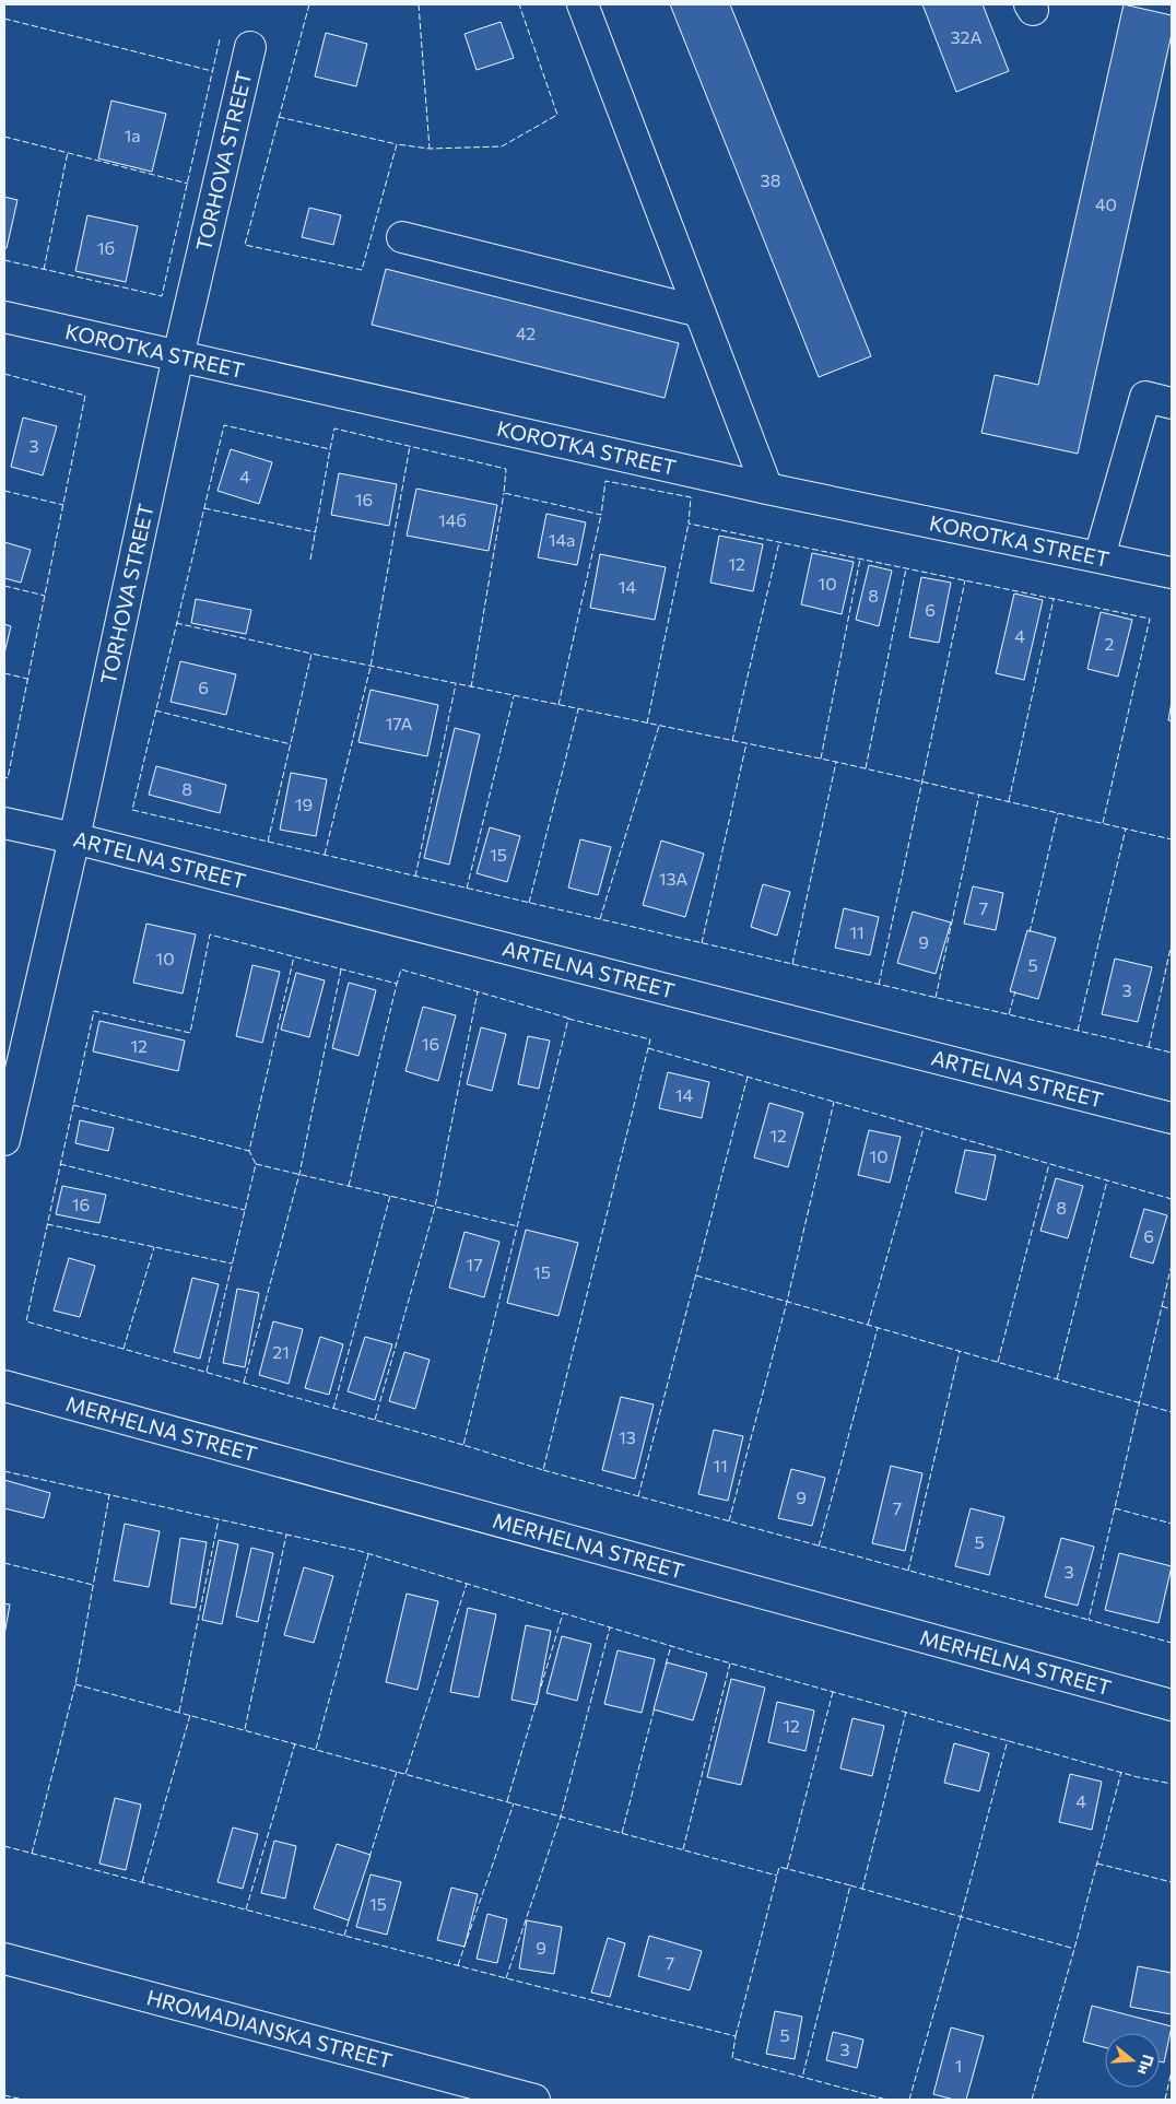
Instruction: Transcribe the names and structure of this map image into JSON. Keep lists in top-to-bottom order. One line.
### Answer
{"streets":{"street":["TORHOVA STREET","KOROTKA STREET","ARTELNA STREET","MERHELNA STREET","HROMADIANSKA STREET"]},"crossings":[["TORHOVA STREET","KOROTKA STREET"],["TORHOVA STREET","ARTELNA STREET"]],"house_numbers":["32А","1а","38","40","1б","42","3","4","16","14б","14а","12","10","14","8","6","4","2","6","17А","8","19","15","13А","7","11","9","10","5","3","16","12","14","12","10","16","8","6","17","15","21","13","11","9","7","5","3","12","4","15","9","7","5","3","1"],"north":"right"}
